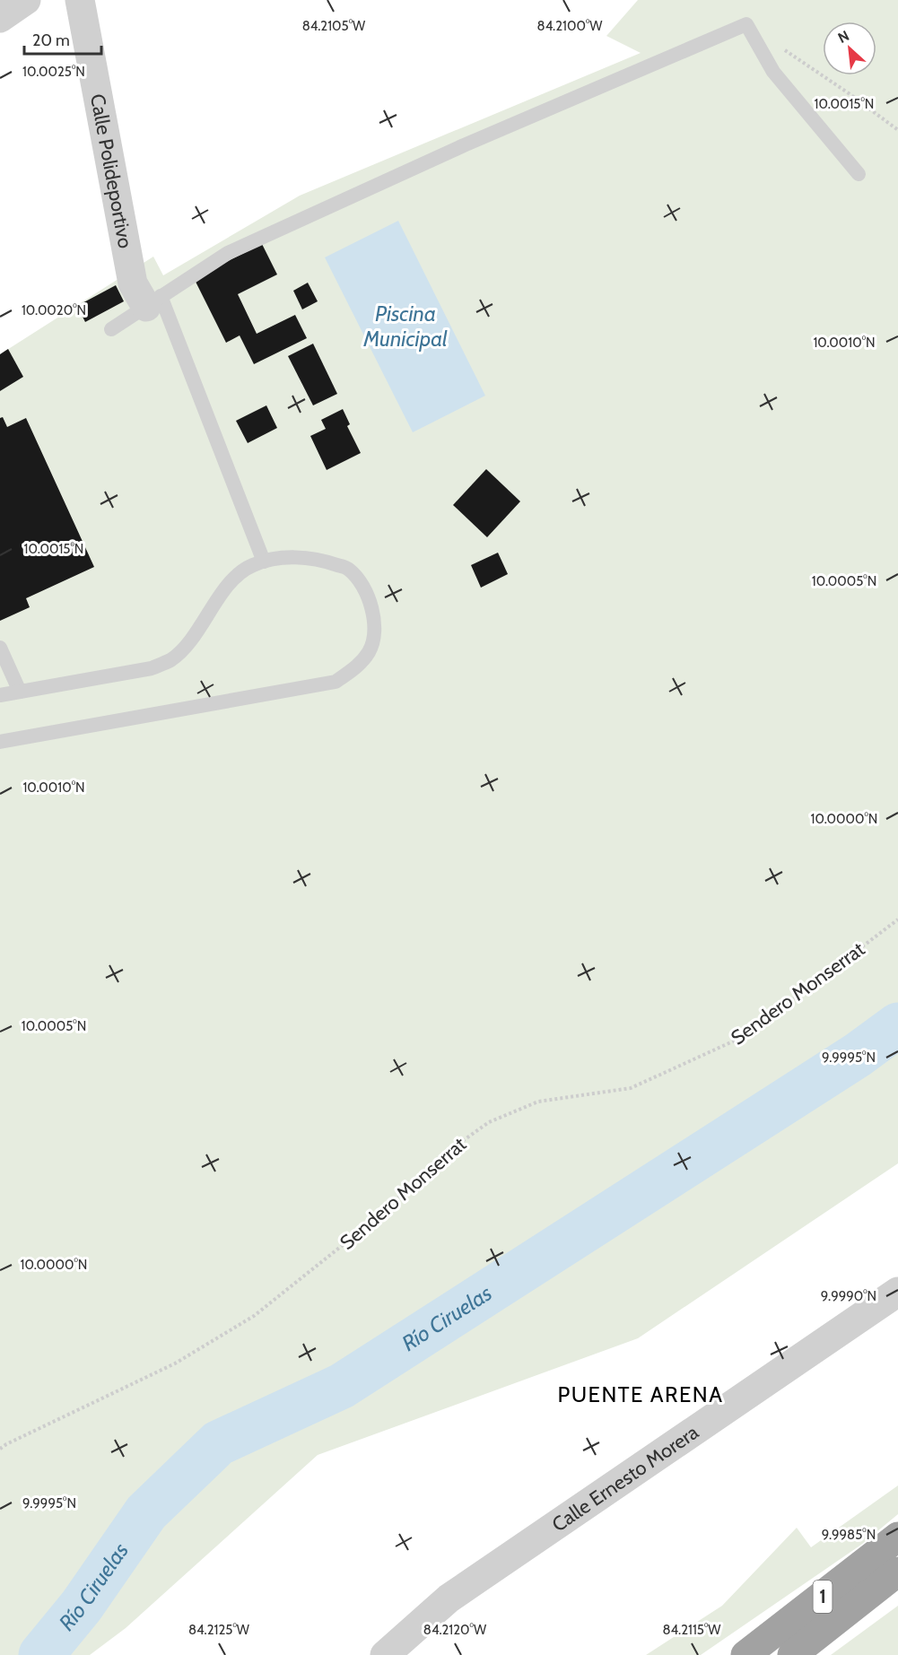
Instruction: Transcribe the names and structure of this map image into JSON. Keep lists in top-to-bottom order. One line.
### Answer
{"streets":{"highway":["1"],"street":["Calle Polideportivo","Calle Ernesto Morera"],"path":["Sendero Monserrat"]},"districts":["PUENTE ARENA"],"water":["Piscina Municipal","Río Ciruelas"],"scale_bar":"20 m","north":"top left","coordinates":["84.2105°W","84.2100°W","10.0025°N","10.0015°N","10.0020°N","10.0010°N","10.0005°N","10.0000°N","9.9995°N","9.9990°N","9.9985°N","84.2125°W","84.2120°W","84.2115°W"]}
